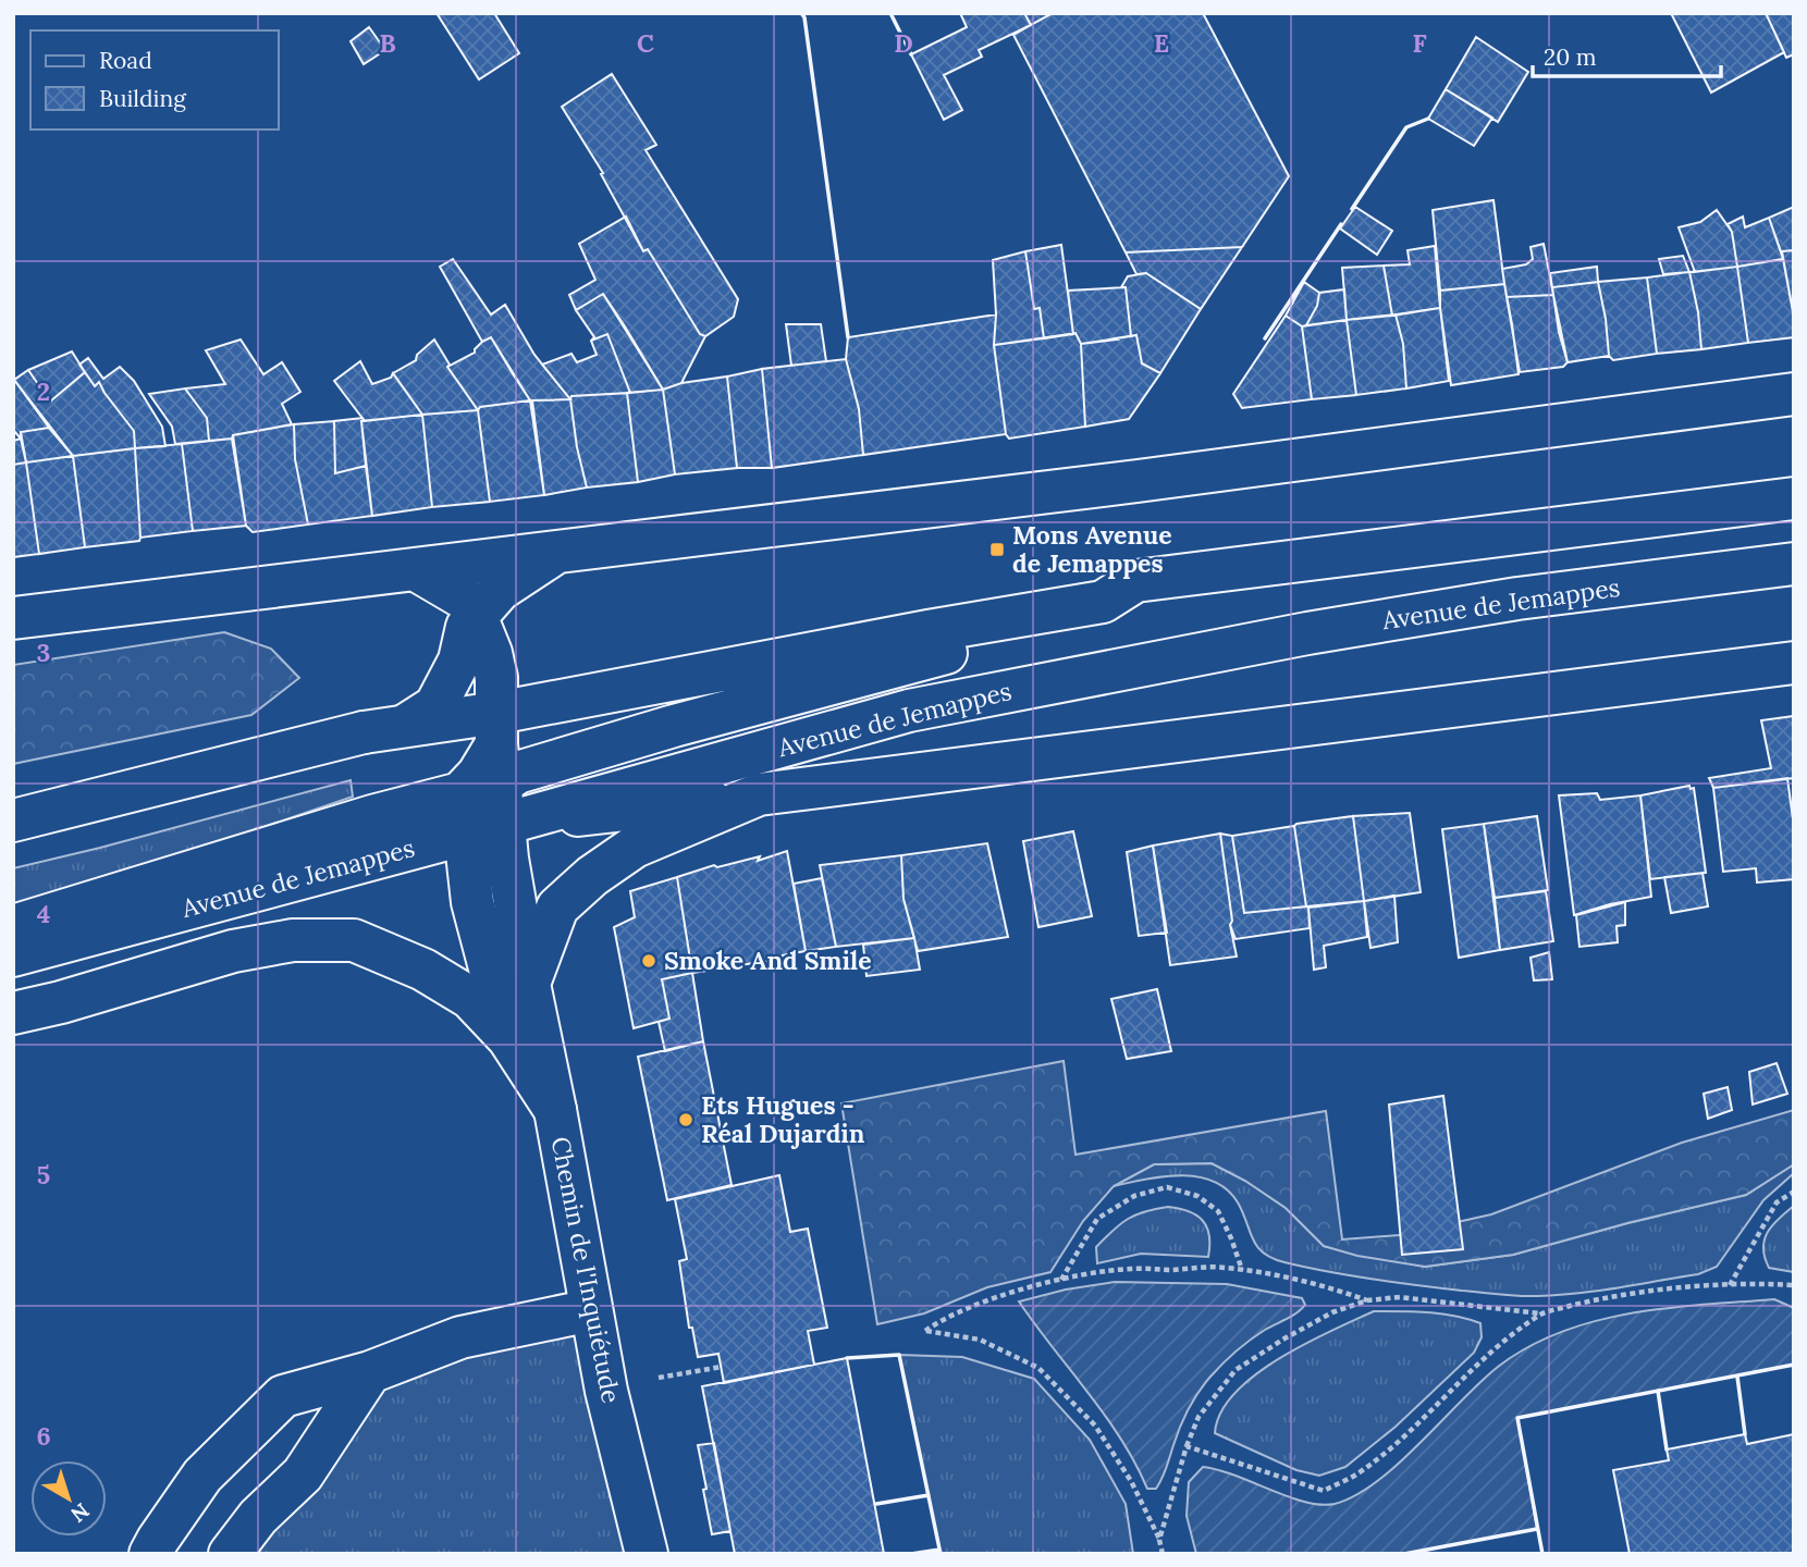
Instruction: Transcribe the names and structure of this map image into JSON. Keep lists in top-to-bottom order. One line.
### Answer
{"streets":{"main road":["Avenue de Jemappes","Chemin de l'Inquiétude"]},"crossings":[["Avenue de Jemappes","Chemin de l'Inquiétude"]],"places":{"transit":["Mons Avenue de Jemappes"],"other":["Smoke And Smile","Ets Hugues - Réal Dujardin"]},"legend":["Road","Building"],"scale_bar":"20 m","north":"bottom right","grid":{"columns":["B","C","D","E","F"],"rows":["2","3","4","5","6"]}}
